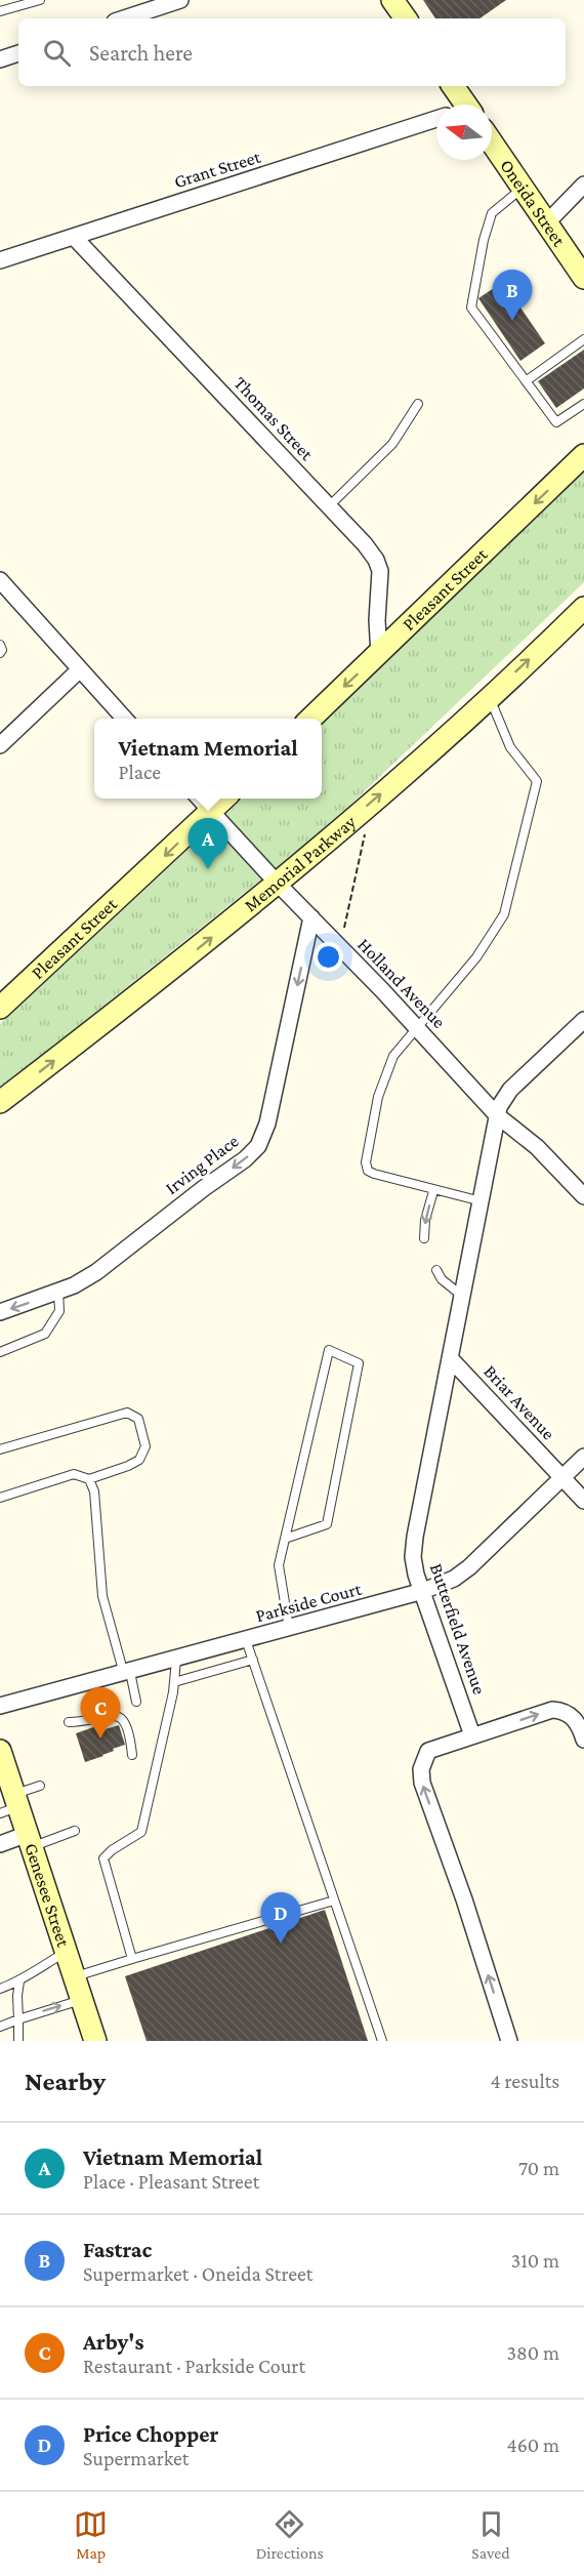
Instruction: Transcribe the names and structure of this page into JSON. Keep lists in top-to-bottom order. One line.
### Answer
{"streets":{"street":["Grant Street","Oneida Street","Thomas Street","Pleasant Street","Memorial Parkway","Holland Avenue","Irving Place","Briar Avenue","Parkside Court","Butterfield Avenue","Genesee Street"]},"crossings":[["Grant Street","Thomas Street"],["Thomas Street","Pleasant Street"],["Pleasant Street","Holland Avenue"],["Memorial Parkway","Holland Avenue"],["Holland Avenue","Irving Place"],["Holland Avenue","Butterfield Avenue"],["Briar Avenue","Parkside Court"],["Briar Avenue","Butterfield Avenue"],["Parkside Court","Butterfield Avenue"]],"one_way":["Pleasant Street","Memorial Parkway","Irving Place"],"north":"left","page":{"search":"Search here","pins":["B","A","C","D"],"popup":["Vietnam Memorial","Place"],"heading":["Nearby","4 results"],"list":[{"mark":"A","name":"Vietnam Memorial","note":"Place · Pleasant Street","value":"70 m"},{"mark":"B","name":"Fastrac","note":"Supermarket · Oneida Street","value":"310 m"},{"mark":"C","name":"Arby's","note":"Restaurant · Parkside Court","value":"380 m"},{"mark":"D","name":"Price Chopper","note":"Supermarket","value":"460 m"}],"nav":["Map","Directions","Saved"]}}
